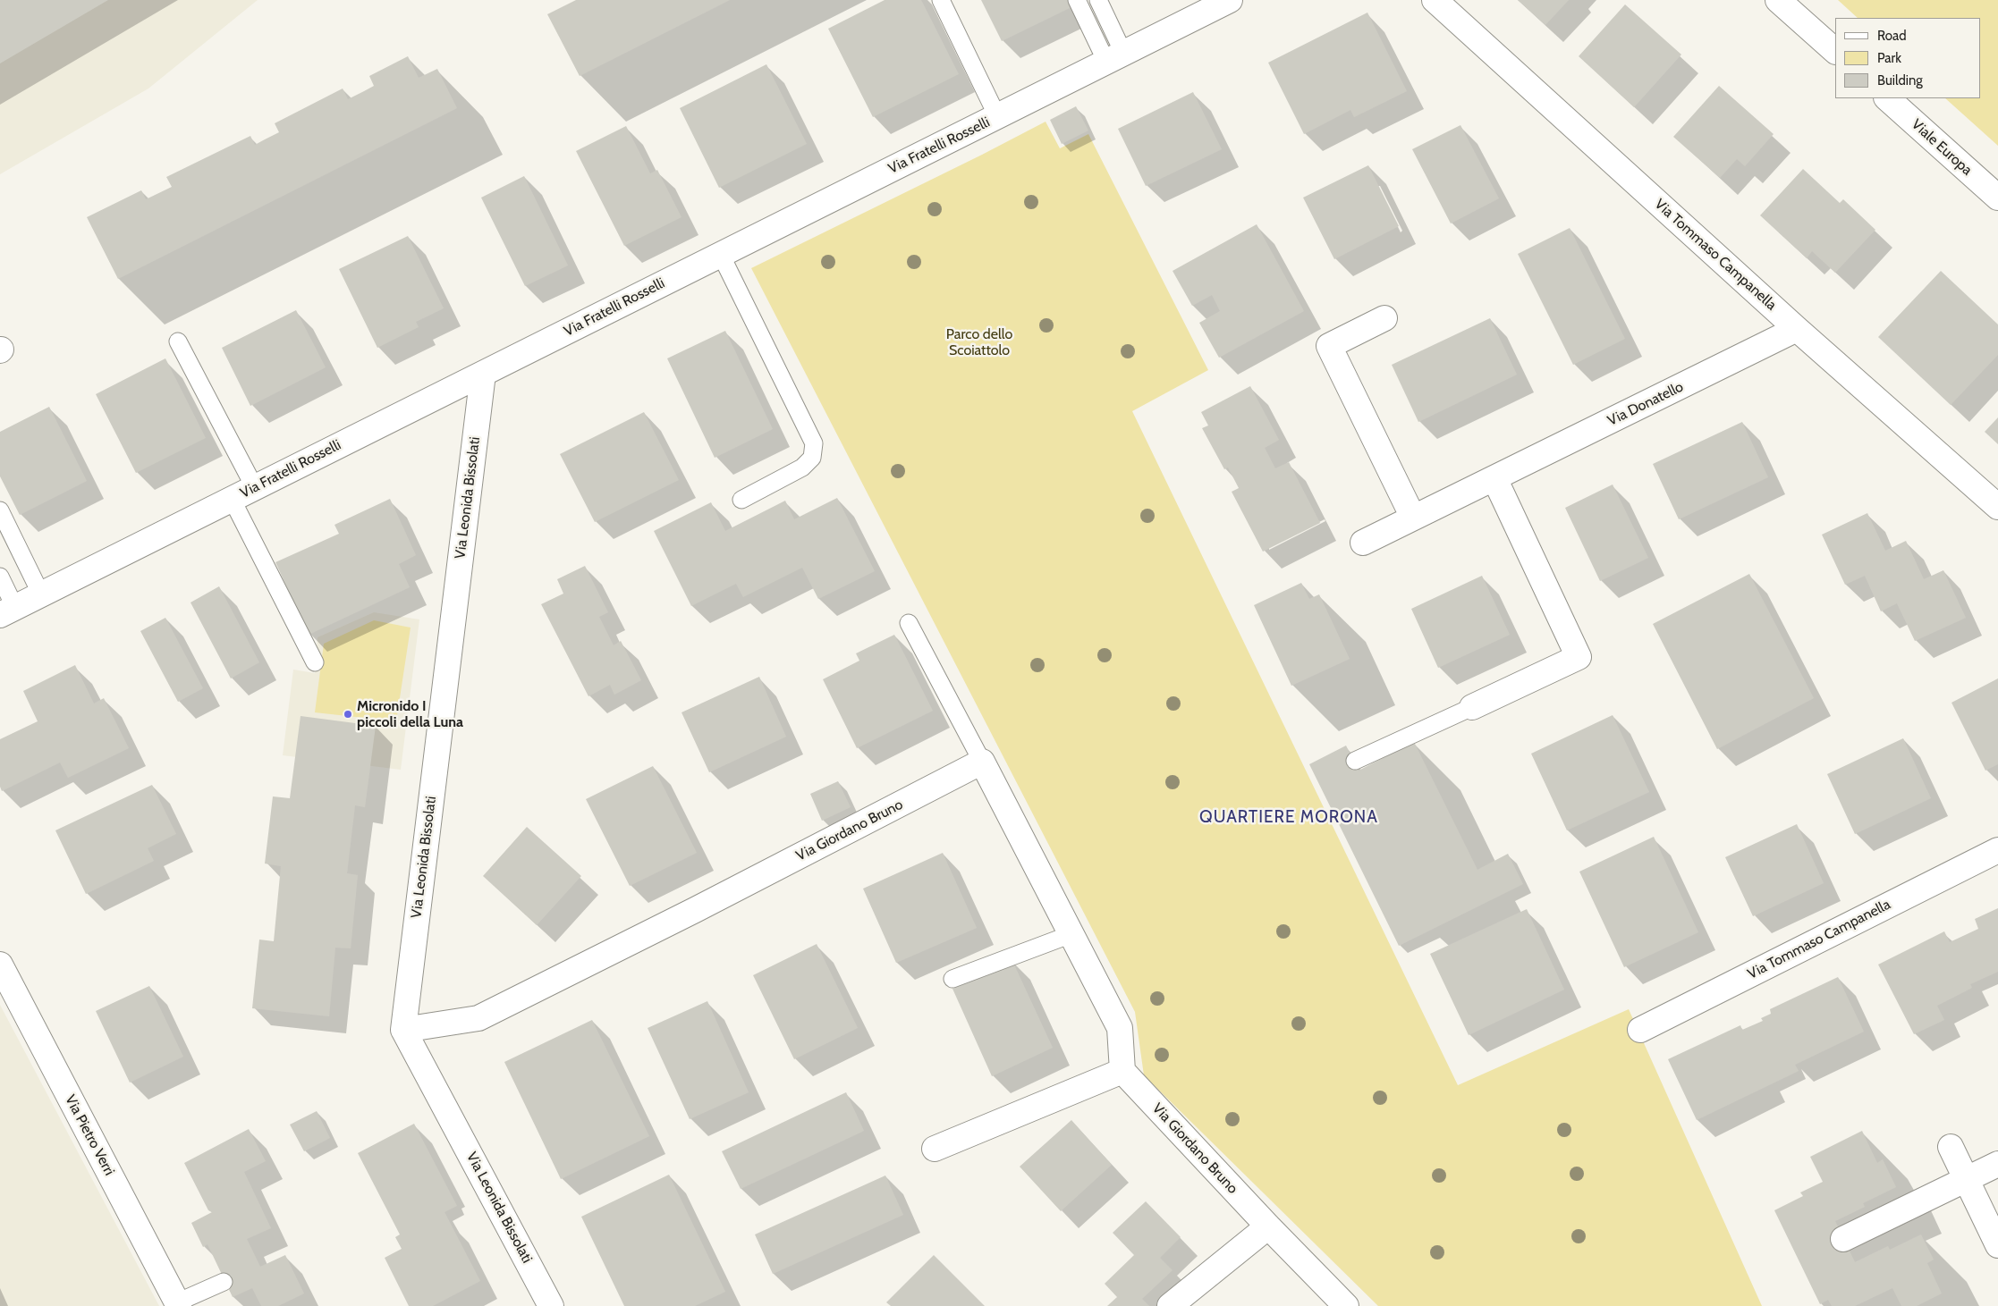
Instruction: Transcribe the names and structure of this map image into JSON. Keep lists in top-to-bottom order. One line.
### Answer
{"streets":{"street":["Via Fratelli Rosselli","Viale Europa","Via Tommaso Campanella","Via Donatello","Via Leonida Bissolati","Via Giordano Bruno","Via Pietro Verri"]},"crossings":[["Via Fratelli Rosselli","Via Leonida Bissolati"],["Via Tommaso Campanella","Via Donatello"],["Via Leonida Bissolati","Via Giordano Bruno"]],"districts":["QUARTIERE MORONA"],"parks":["Parco dello Scoiattolo"],"places":["Micronido I piccoli della Luna"],"legend":["Road","Park","Building"]}
